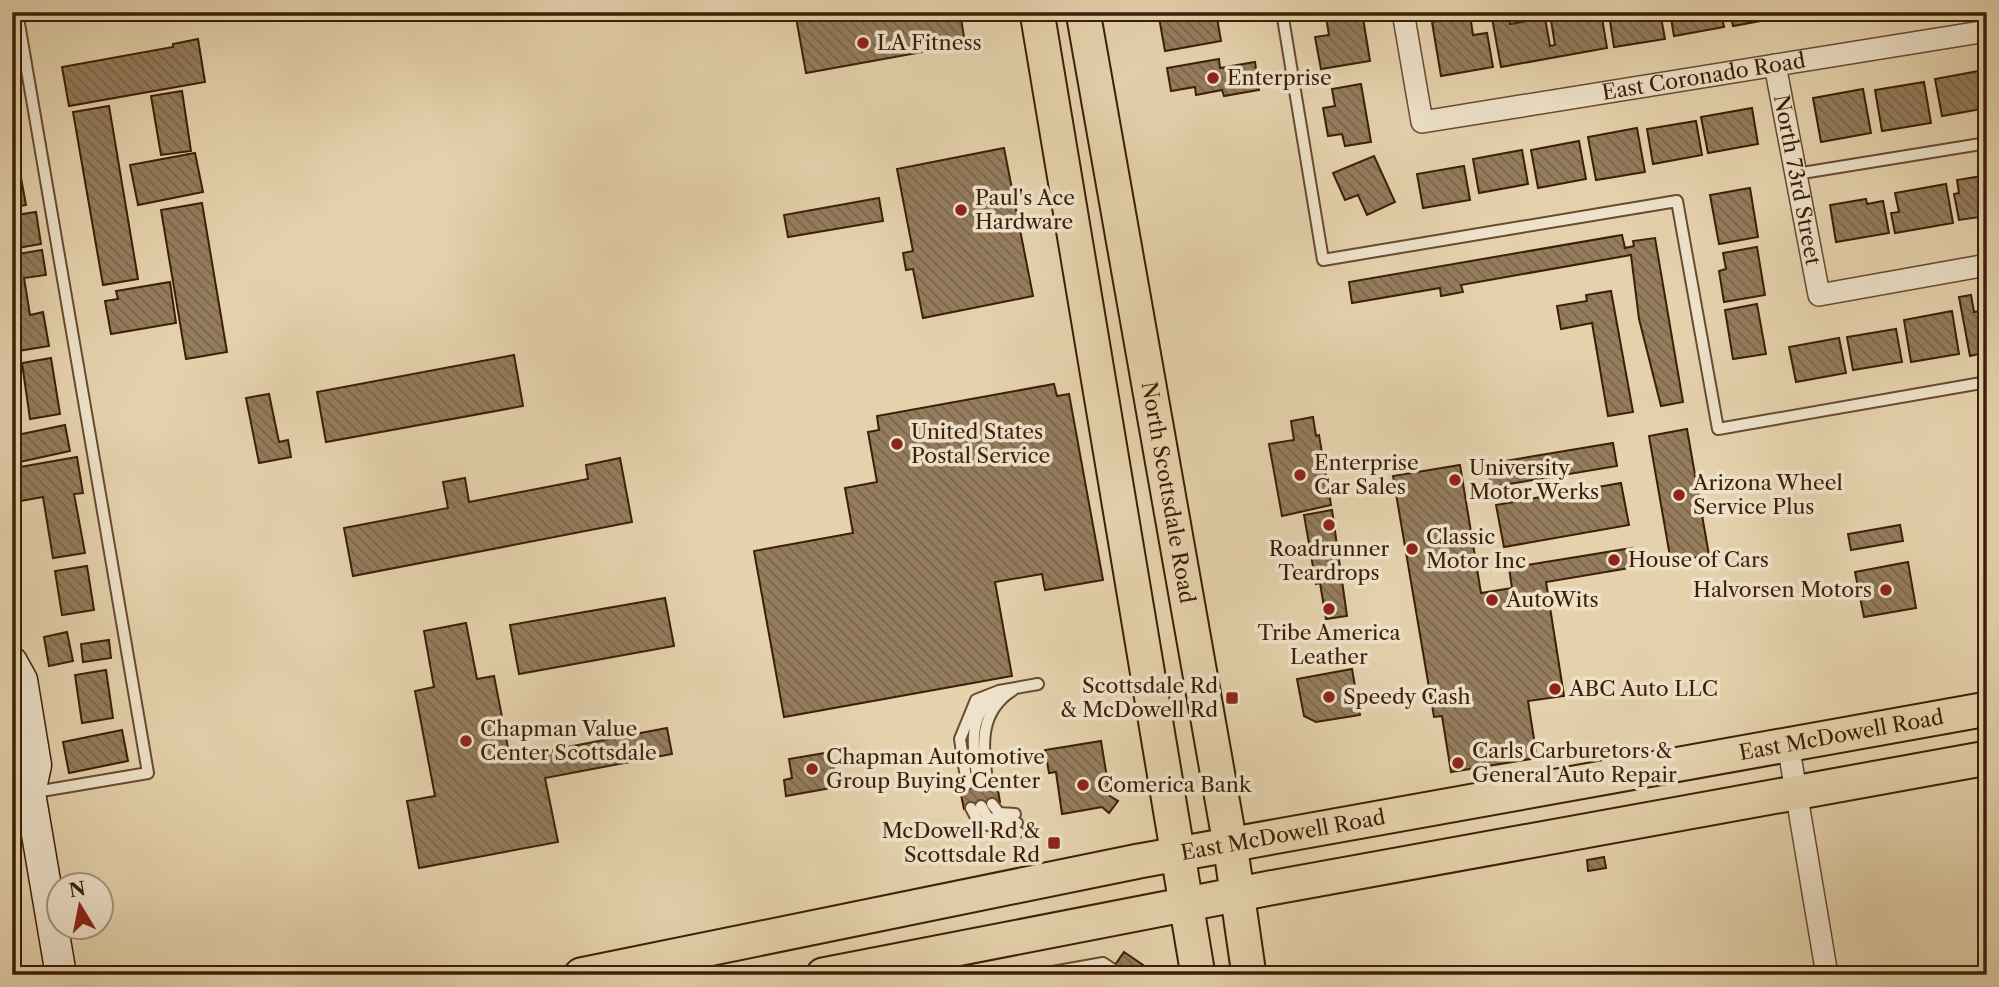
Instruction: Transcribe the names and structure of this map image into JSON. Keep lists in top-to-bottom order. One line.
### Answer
{"streets":{"main road":["North Scottsdale Road","East McDowell Road"],"street":["East Coronado Road","North 73rd Street"]},"crossings":[["East Coronado Road","North 73rd Street"],["North Scottsdale Road","East McDowell Road"]],"places":{"other":["LA Fitness","Enterprise","Paul's Ace Hardware","United States Postal Service","Enterprise Car Sales","University Motor Werks","Arizona Wheel Service Plus","Roadrunner Teardrops","Classic Motor Inc","House of Cars","Halvorsen Motors","AutoWits","Tribe America Leather","ABC Auto LLC","Speedy Cash","Chapman Value Center Scottsdale","Carls Carburetors & General Auto Repair","Chapman Automotive Group Buying Center","Comerica Bank"],"transit":["Scottsdale Rd & McDowell Rd","McDowell Rd & Scottsdale Rd"]},"north":"top"}
